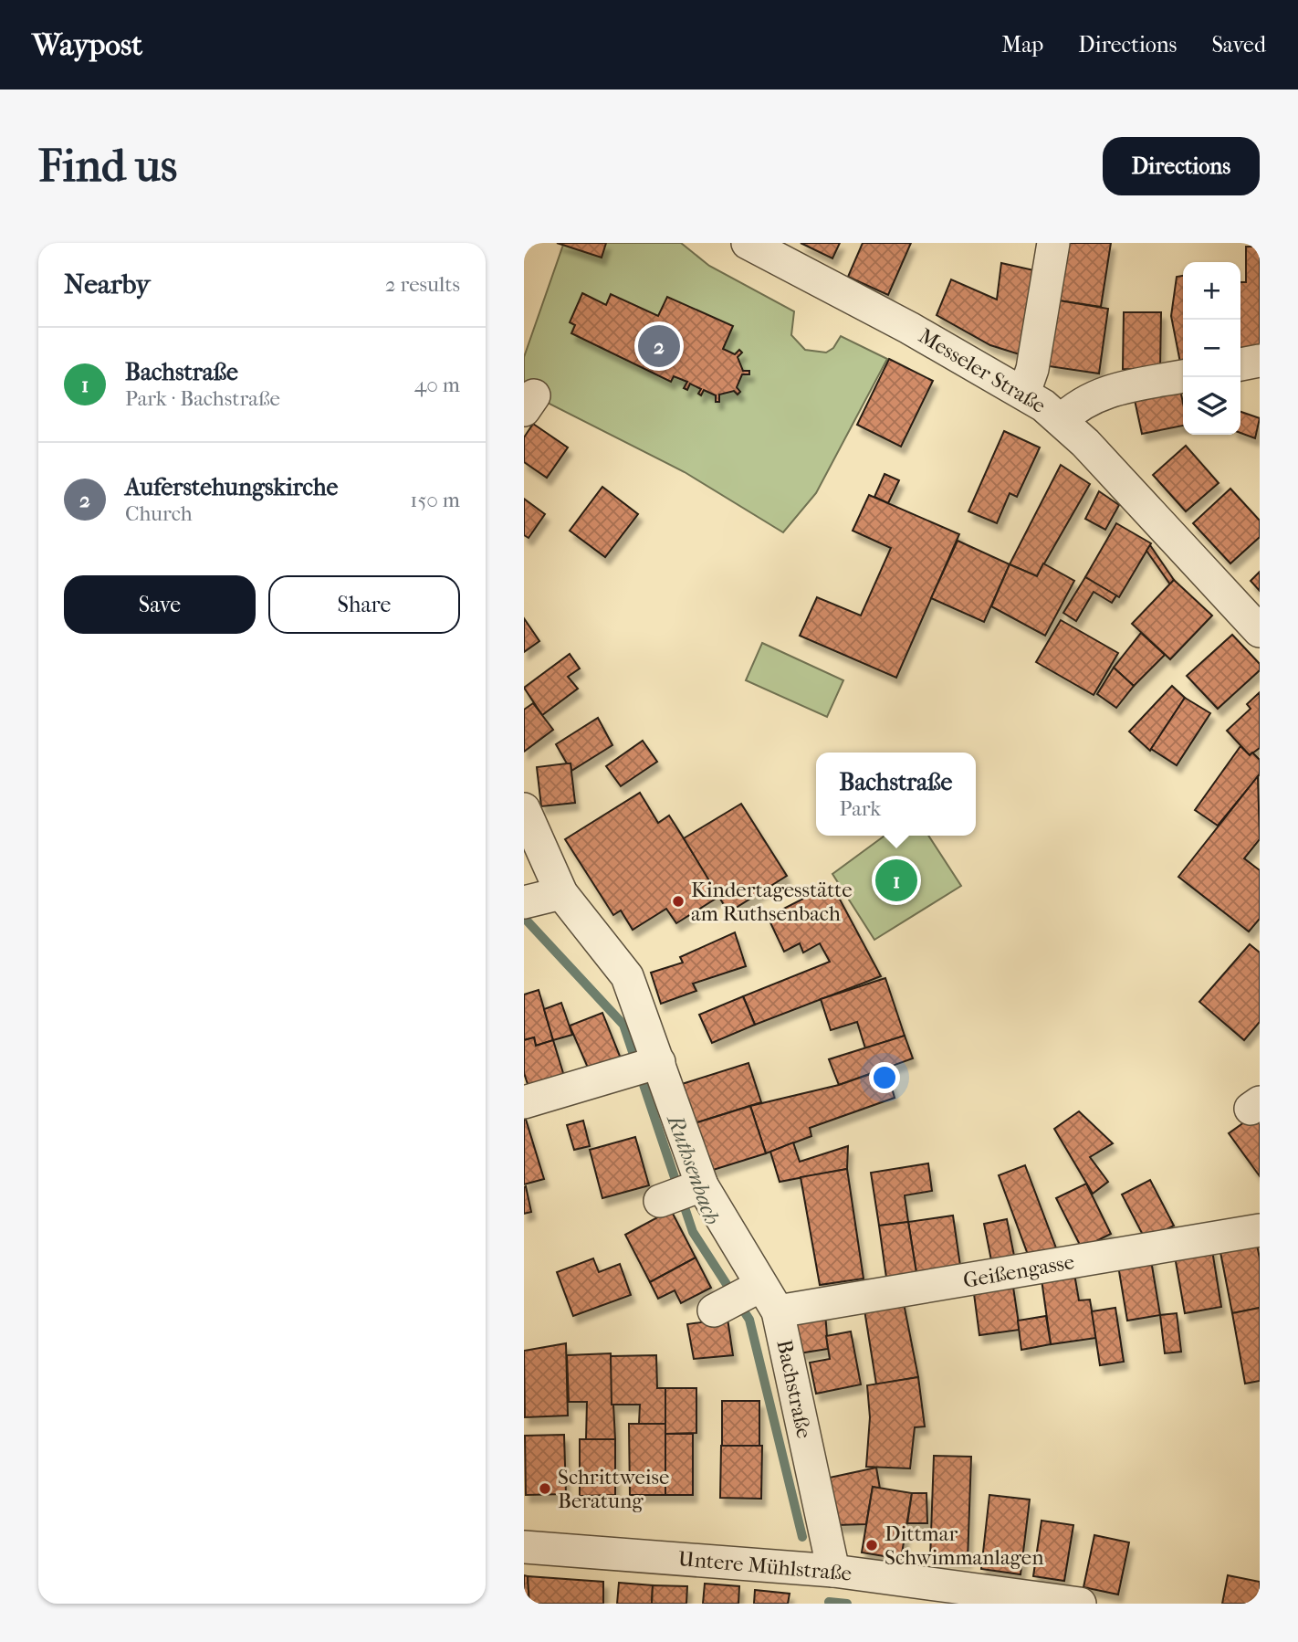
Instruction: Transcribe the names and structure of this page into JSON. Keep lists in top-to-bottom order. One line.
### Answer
{"streets":{"street":["Messeler Straße","Geißengasse","Bachstraße","Untere Mühlstraße"]},"crossings":[["Geißengasse","Bachstraße"],["Bachstraße","Untere Mühlstraße"]],"water":["Ruthsenbach"],"places":["Kindertagesstätte am Ruthsenbach","Schrittweise Beratung","Dittmar Schwimmanlagen"],"page":{"header":"Waypost","nav":["Map","Directions","Saved"],"buttons":["Directions",["Save","Share"]],"title":"Find us","heading":["Nearby","2 results"],"map_buttons":["+","−"],"pins":["2","1"],"list":[{"mark":"1","name":"Bachstraße","note":"Park · Bachstraße","value":"40 m"},{"mark":"2","name":"Auferstehungskirche","note":"Church","value":"150 m"}],"popup":["Bachstraße","Park"]}}
